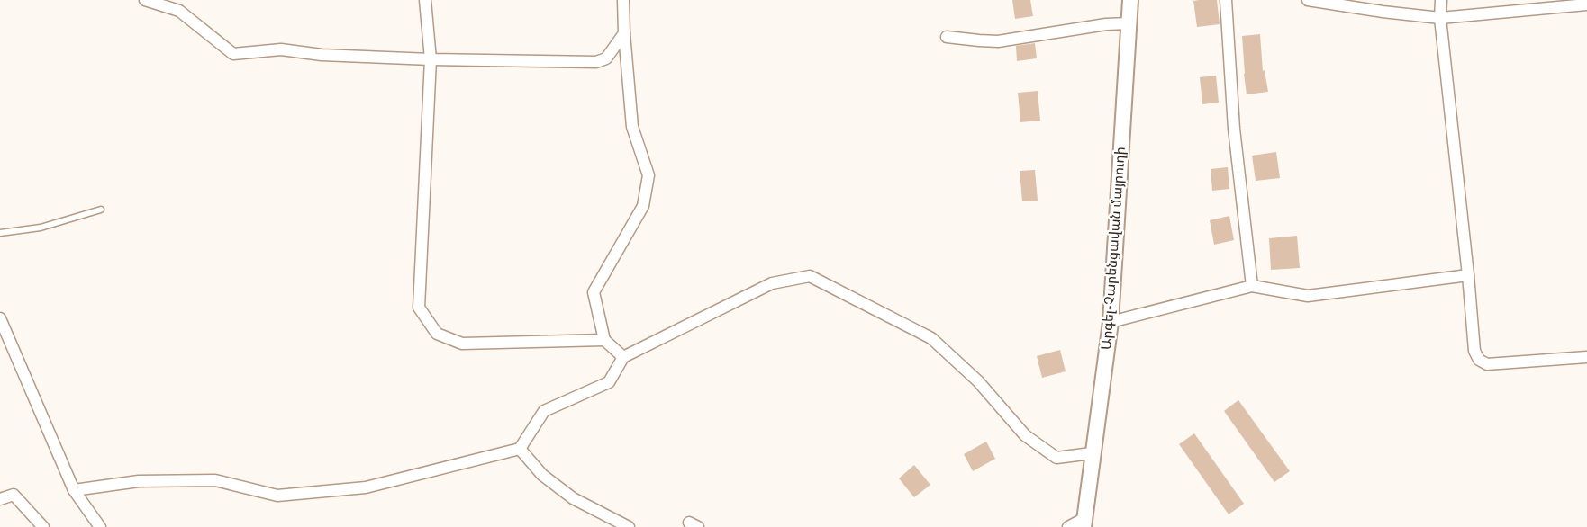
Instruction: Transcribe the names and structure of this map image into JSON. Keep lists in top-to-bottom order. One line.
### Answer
{"streets":{"main road":["Արգել-Չարենցավան մայրուղի"]}}
